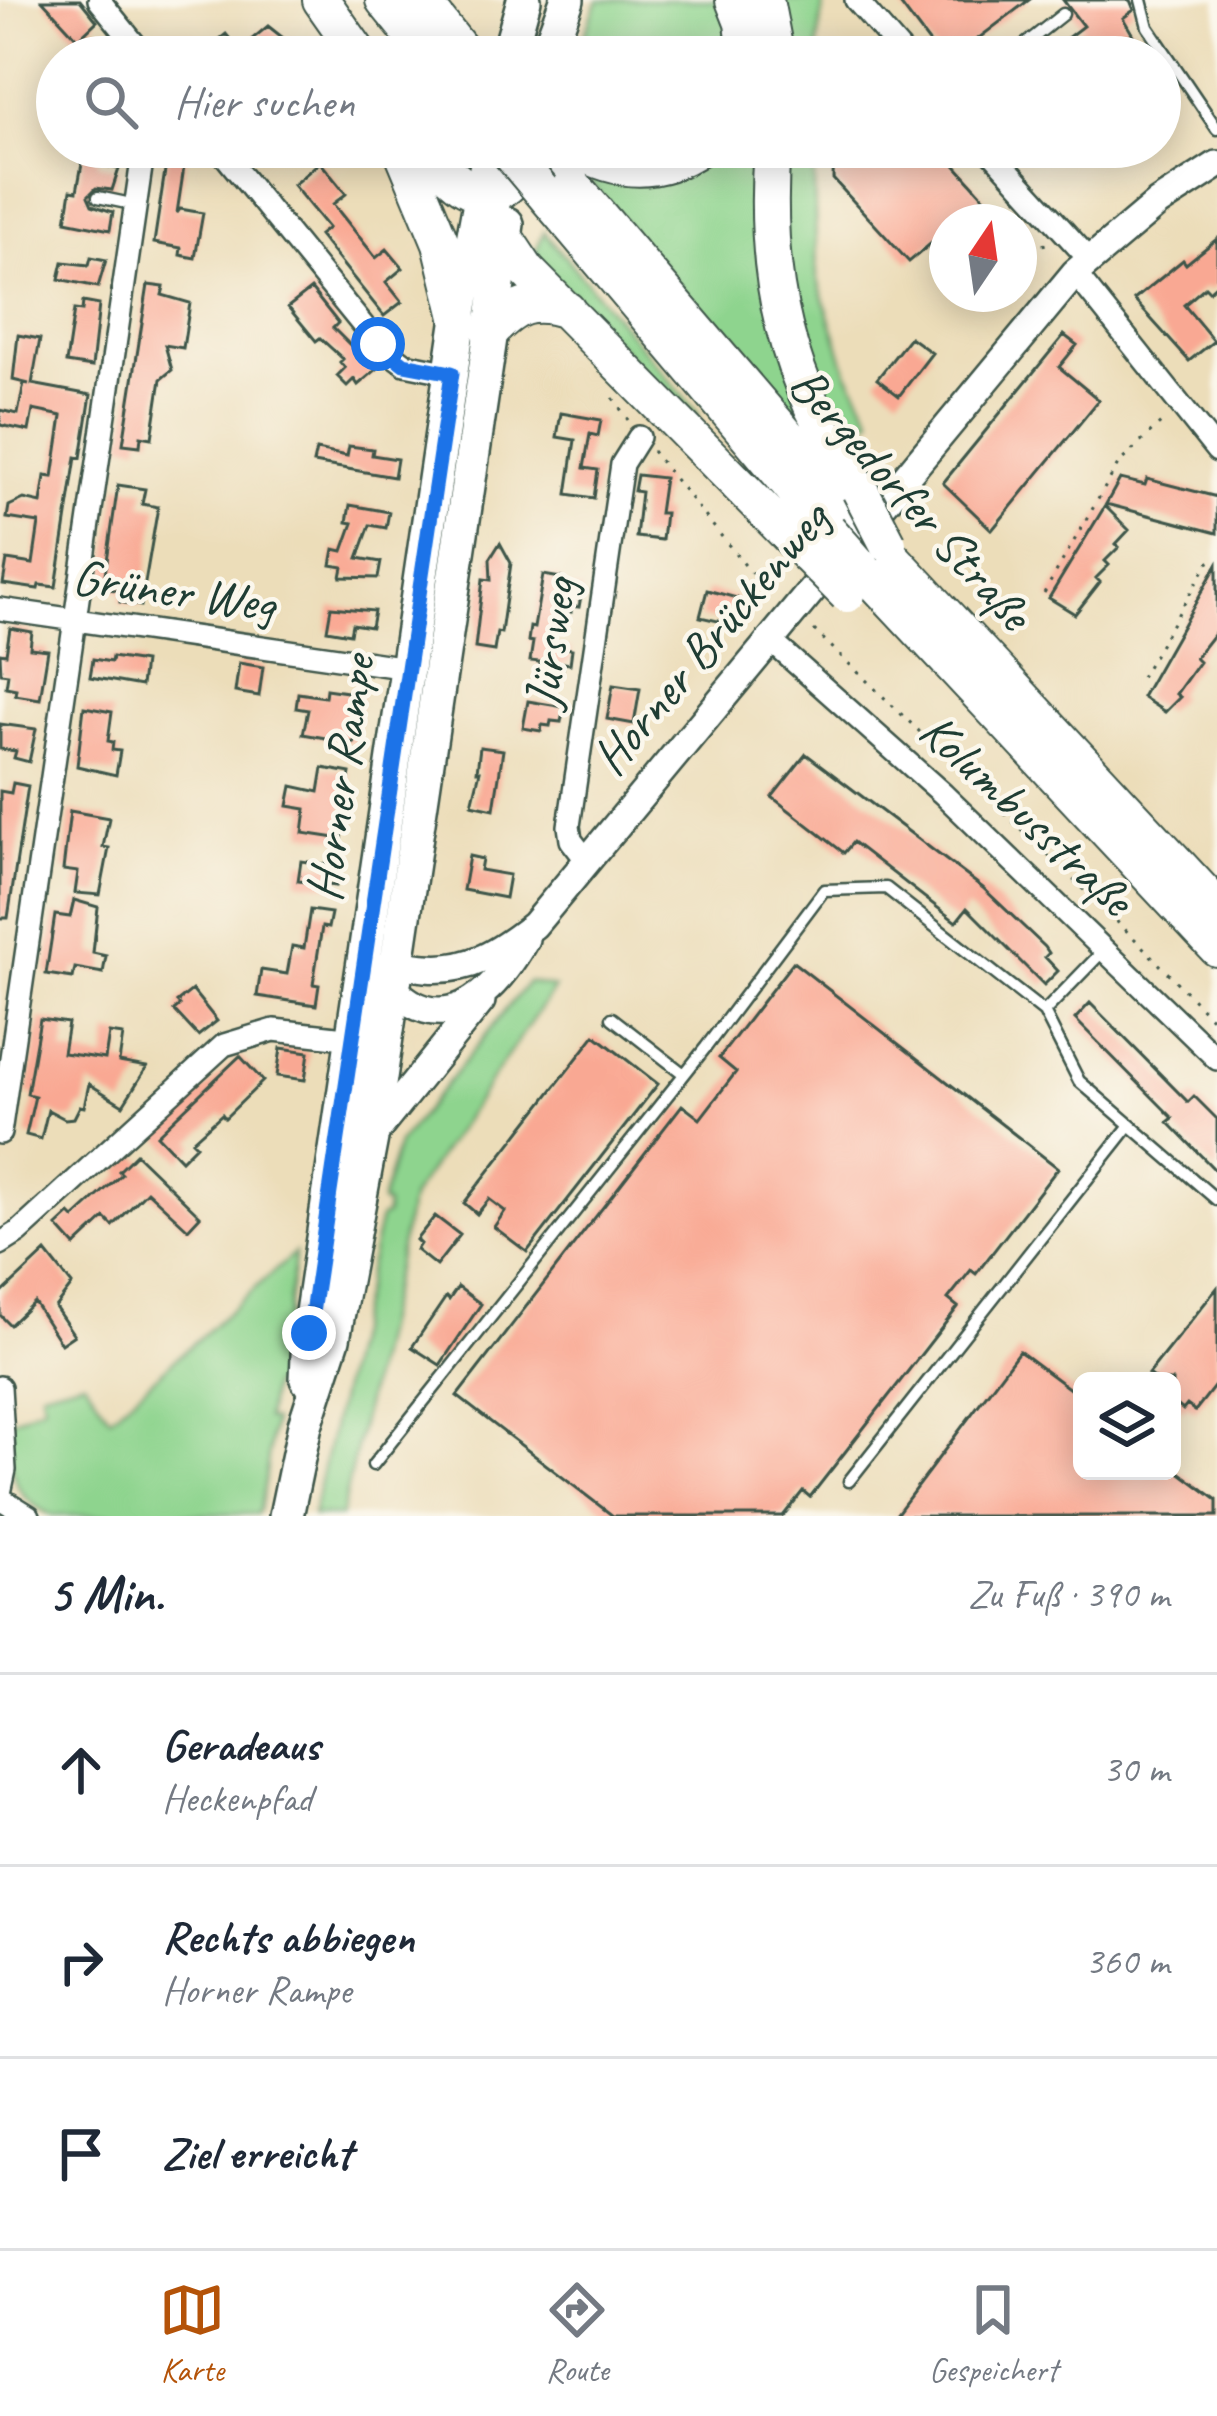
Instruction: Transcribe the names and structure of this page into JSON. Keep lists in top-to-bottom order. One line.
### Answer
{"streets":{"highway":["Bergedorfer Straße"],"main road":["Horner Rampe"],"street":["Grüner Weg","Horner Brückenweg","Jürsweg","Kolumbusstraße"]},"crossings":[["Grüner Weg","Horner Rampe"],["Horner Brückenweg","Jürsweg"],["Horner Brückenweg","Horner Rampe"],["Horner Brückenweg","Kolumbusstraße"]],"north":"top","page":{"search":"Hier suchen","heading":["5 Min.","Zu Fuß · 390 m"],"list":[["Geradeaus","Heckenpfad","30 m"],["Rechts abbiegen","Horner Rampe","360 m"],"Ziel erreicht"],"nav":["Karte","Route","Gespeichert"]}}
